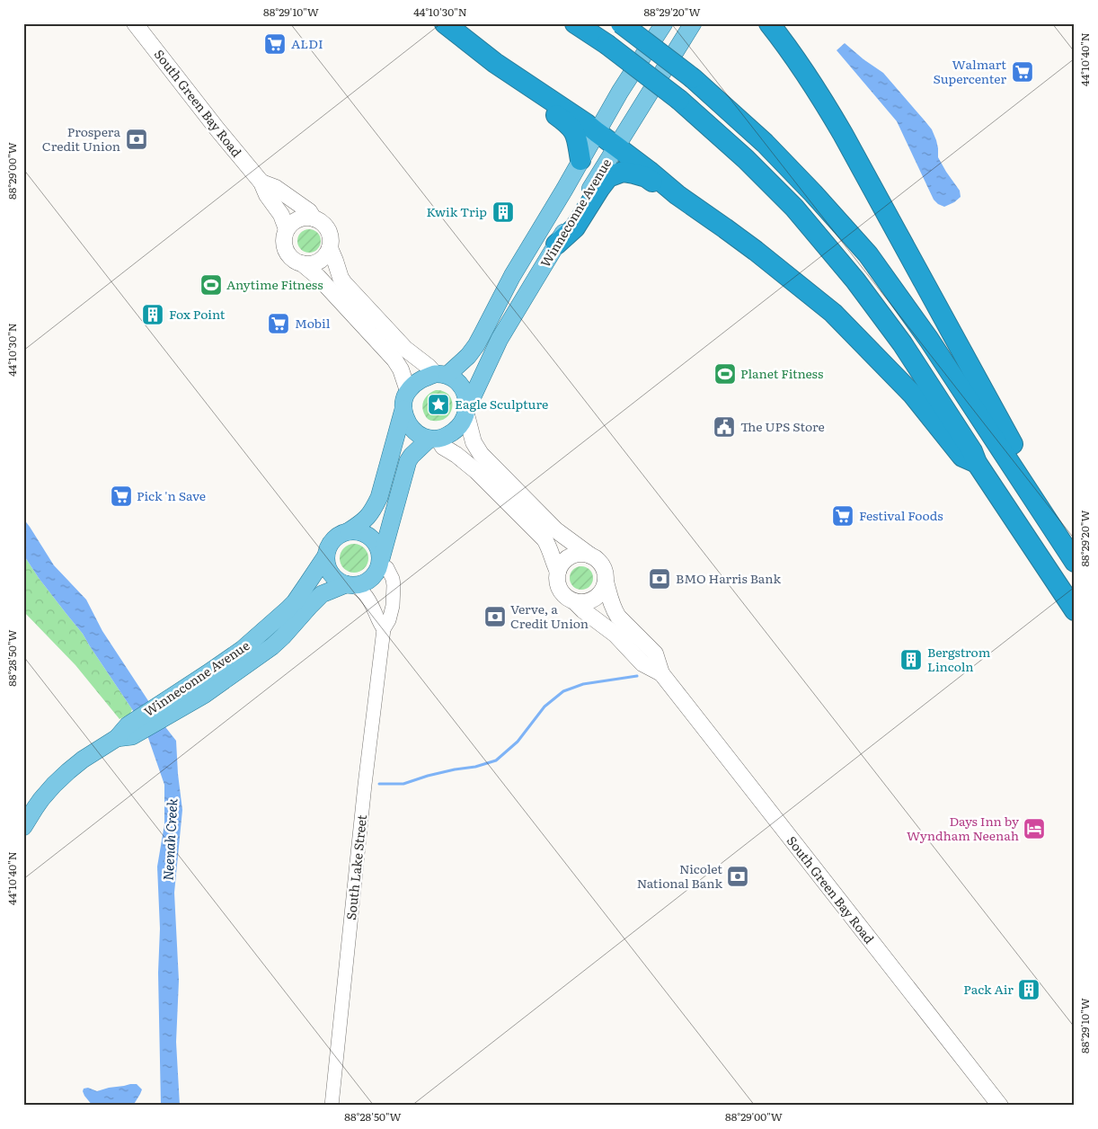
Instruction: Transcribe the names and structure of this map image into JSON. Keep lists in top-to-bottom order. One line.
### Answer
{"streets":{"main road":["South Green Bay Road","Winneconne Avenue"],"street":["South Lake Street"]},"crossings":[["Winneconne Avenue","South Lake Street"]],"water":["Neenah Creek"],"places":{"supermarket":["ALDI","Walmart Supercenter","Mobil","Pick 'n Save","Festival Foods"],"bank":["Prospera Credit Union","BMO Harris Bank","Verve, a Credit Union","Nicolet National Bank"],"building":["Kwik Trip","Fox Point","Bergstrom Lincoln","Pack Air"],"sports":["Anytime Fitness","Planet Fitness"],"place":["Eagle Sculpture"],"public building":["The UPS Store"],"hotel":["Days Inn by Wyndham Neenah"]},"coordinates":["88°29'10\"W","44°10'30\"N","88°29'20\"W","44°10'40\"N","88°29'00\"W","88°28'50\"W"]}
